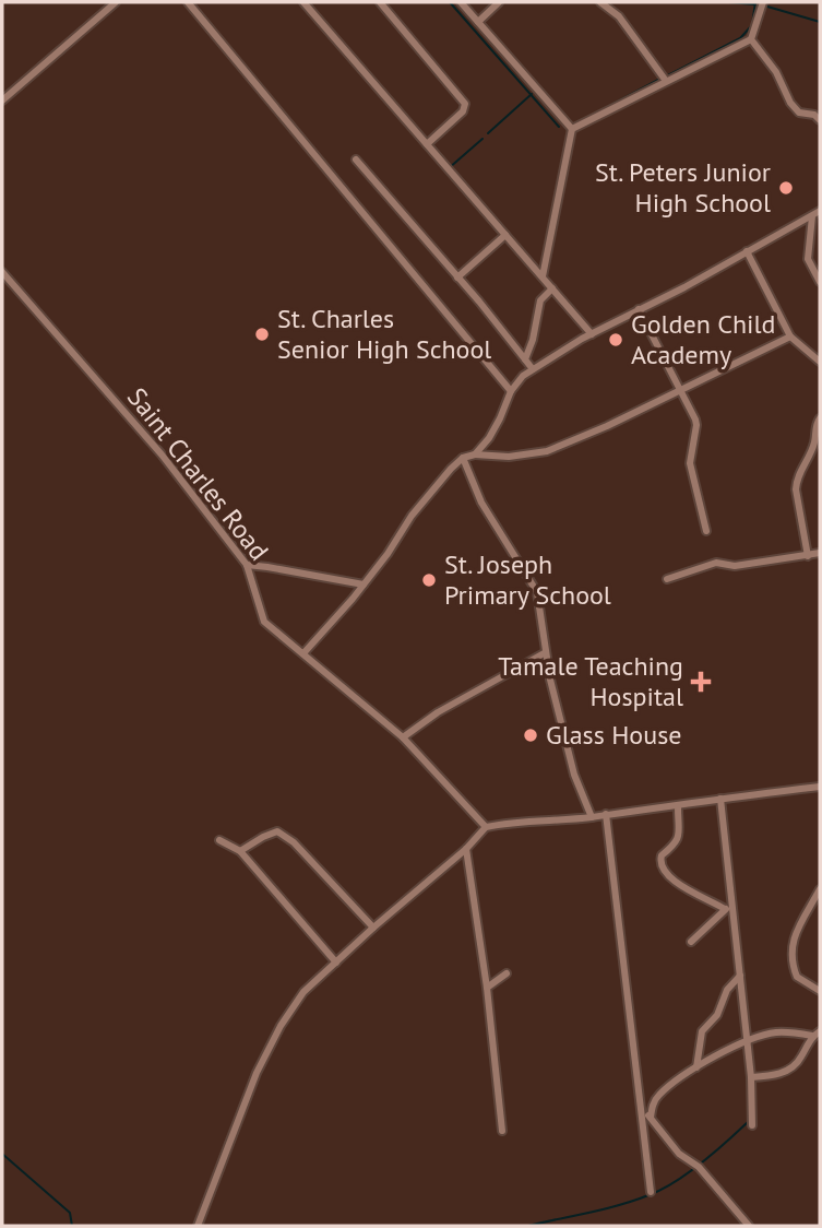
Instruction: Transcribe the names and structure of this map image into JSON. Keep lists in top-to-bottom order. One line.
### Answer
{"streets":{"street":["Saint Charles Road"]},"places":{"other":["St. Peters Junior High School","St. Charles Senior High School","Golden Child Academy","St. Joseph Primary School","Glass House"],"health":["Tamale Teaching Hospital"]}}
